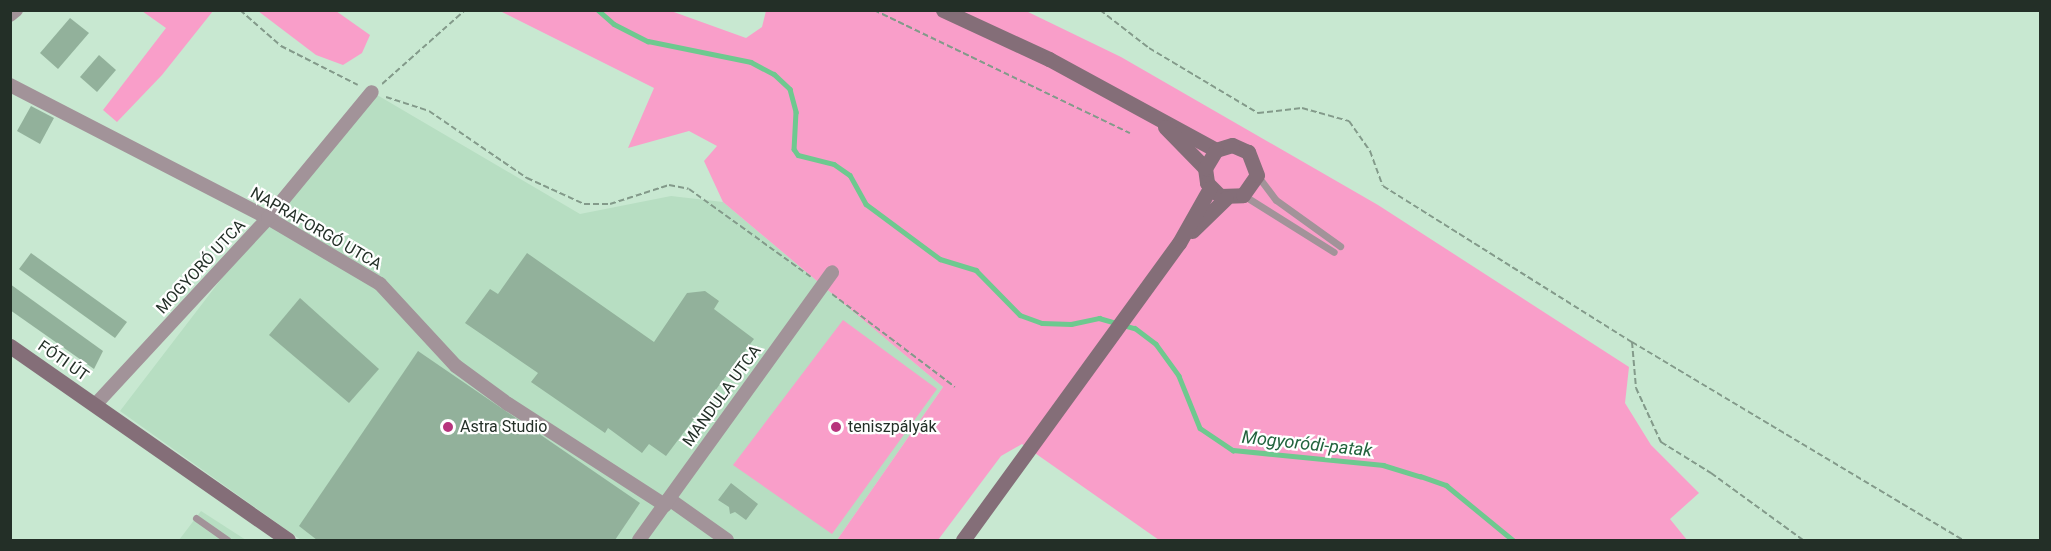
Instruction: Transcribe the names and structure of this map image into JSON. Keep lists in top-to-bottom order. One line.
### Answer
{"streets":{"main road":["FÓTI ÚT"],"street":["NAPRAFORGÓ UTCA","MOGYORÓ UTCA","MANDULA UTCA"]},"crossings":[["NAPRAFORGÓ UTCA","MOGYORÓ UTCA"],["NAPRAFORGÓ UTCA","MANDULA UTCA"],["MOGYORÓ UTCA","FÓTI ÚT"]],"water":["Mogyoródi-patak"],"places":["Astra Studio","teniszpályák"]}
